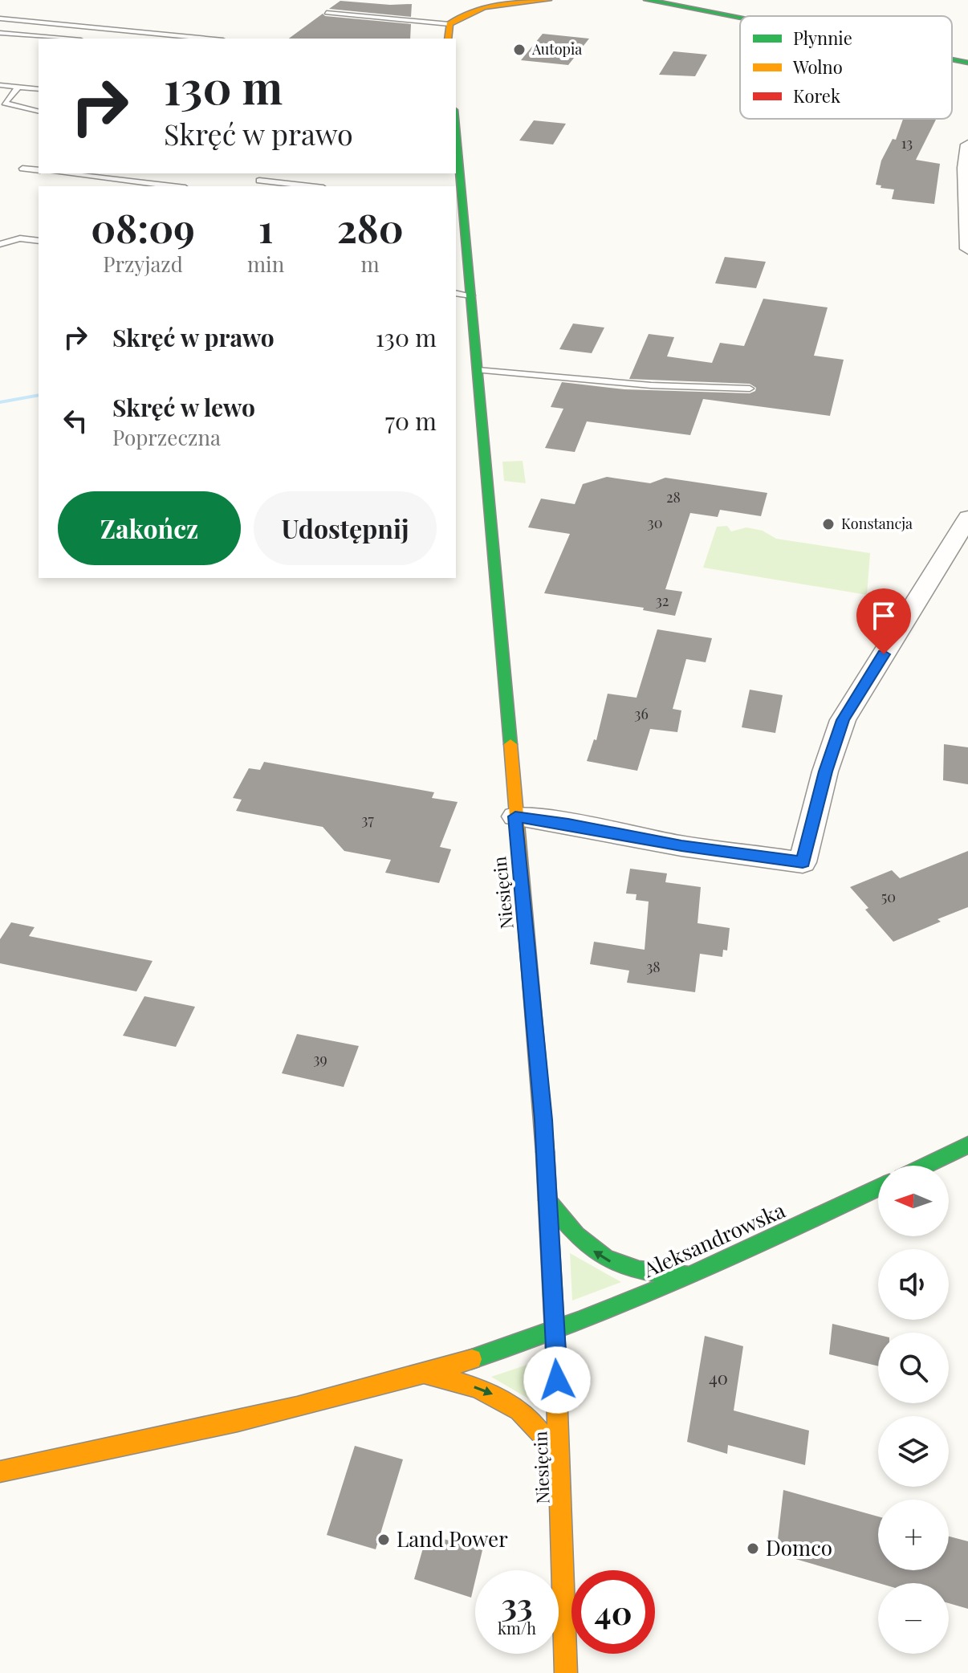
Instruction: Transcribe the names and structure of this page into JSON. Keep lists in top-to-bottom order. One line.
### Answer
{"streets":{"street":["Niesięcin","Aleksandrowska"]},"crossings":[["Niesięcin","Aleksandrowska"]],"places":["Autopia","Konstancja","Land Power","Domco"],"house_numbers":["13","28","30","32","36","37","50","38","39","40"],"legend":["Płynnie","Wolno","Korek"],"north":"left","page":{"turn":["130 m","Skręć w prawo"],"eta":["08:09","Przyjazd","1","min","280","m"],"list":[{"name":"Skręć w prawo","value":"130 m"},{"name":"Skręć w lewo","note":"Poprzeczna","value":"70 m"}],"buttons":["Zakończ","Udostępnij"],"map_buttons":["+","−"],"speed":"33 km/h","limit":"40"}}
